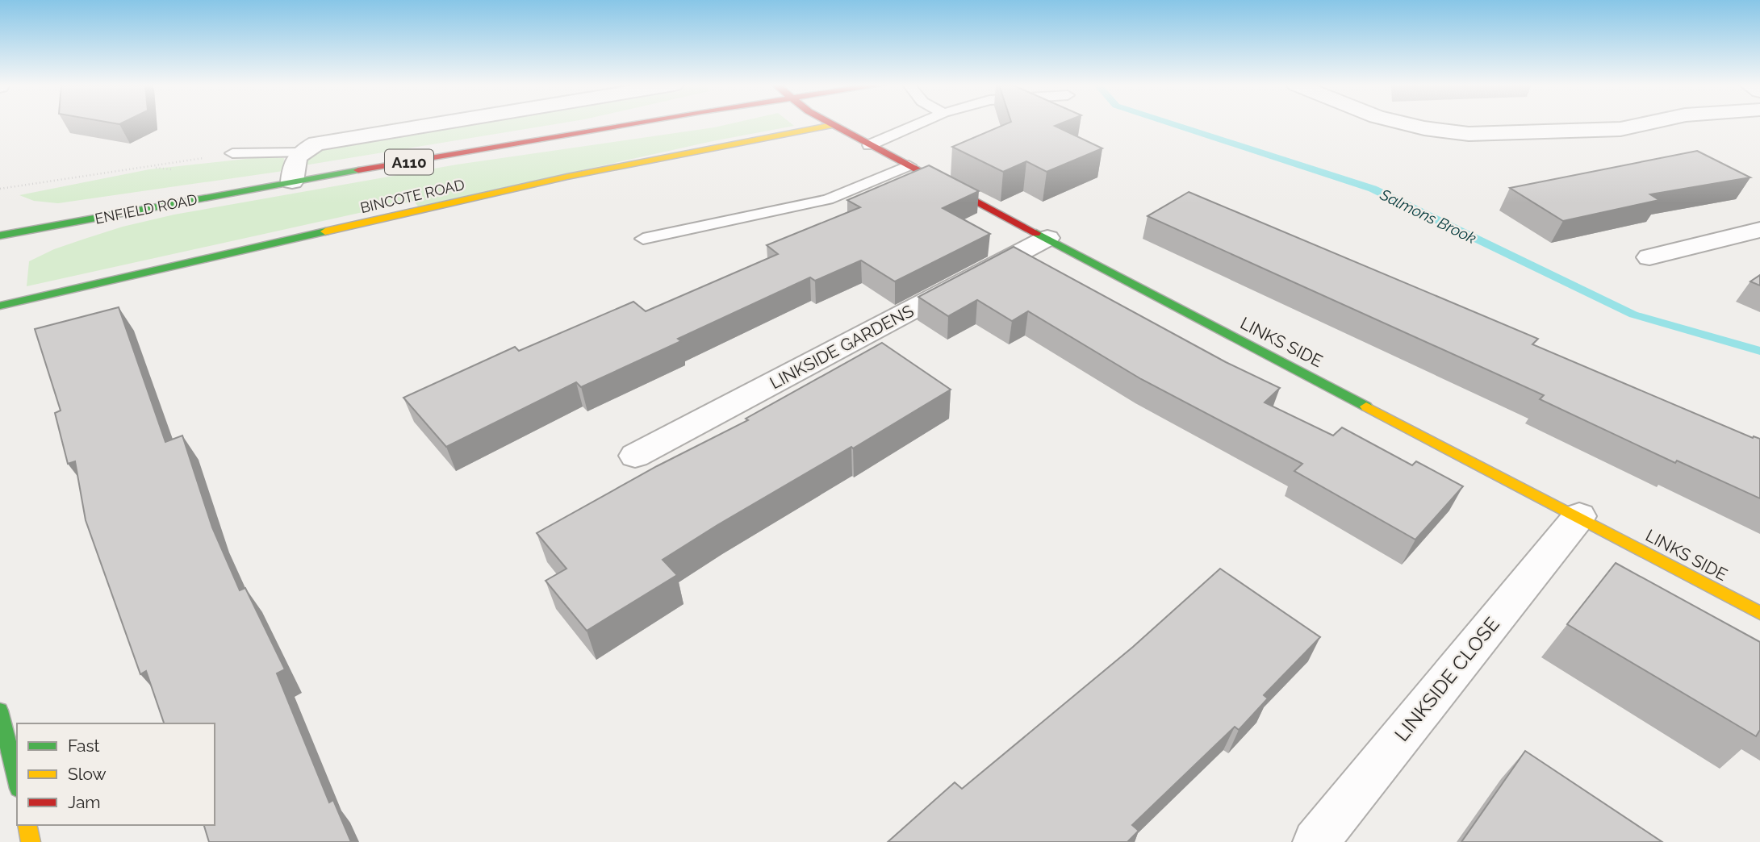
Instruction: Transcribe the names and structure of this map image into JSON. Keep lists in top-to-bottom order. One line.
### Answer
{"streets":{"street":["A110","BINCOTE ROAD","ENFIELD ROAD","LINKS SIDE","LINKSIDE GARDENS","LINKSIDE CLOSE"]},"crossings":[["BINCOTE ROAD","LINKS SIDE"],["LINKS SIDE","LINKSIDE GARDENS"],["LINKS SIDE","LINKSIDE CLOSE"]],"water":["Salmons Brook"],"legend":["Fast","Slow","Jam"]}
